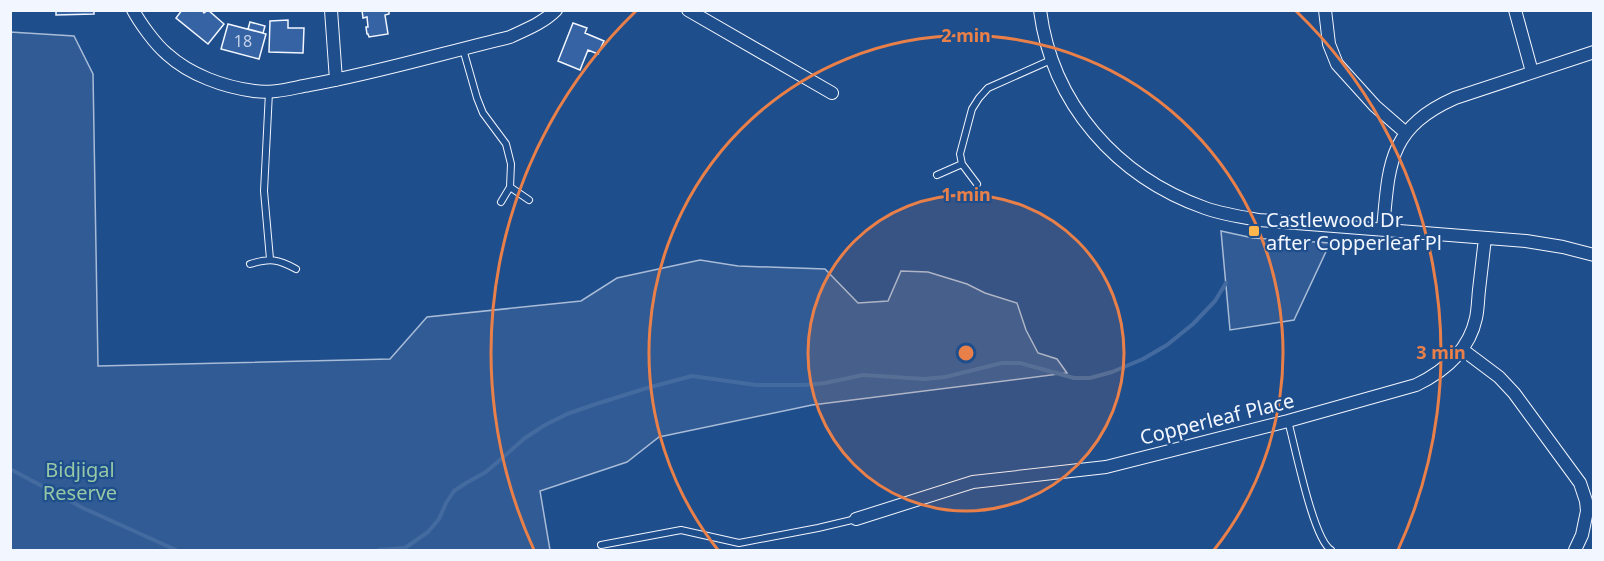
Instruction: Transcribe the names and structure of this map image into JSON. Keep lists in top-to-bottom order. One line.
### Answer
{"streets":{"street":["Copperleaf Place"]},"parks":["Bidjigal Reserve"],"places":{"transit":["Castlewood Dr after Copperleaf Pl"]},"house_numbers":["18"],"rings":["2 min","1 min","3 min"]}
